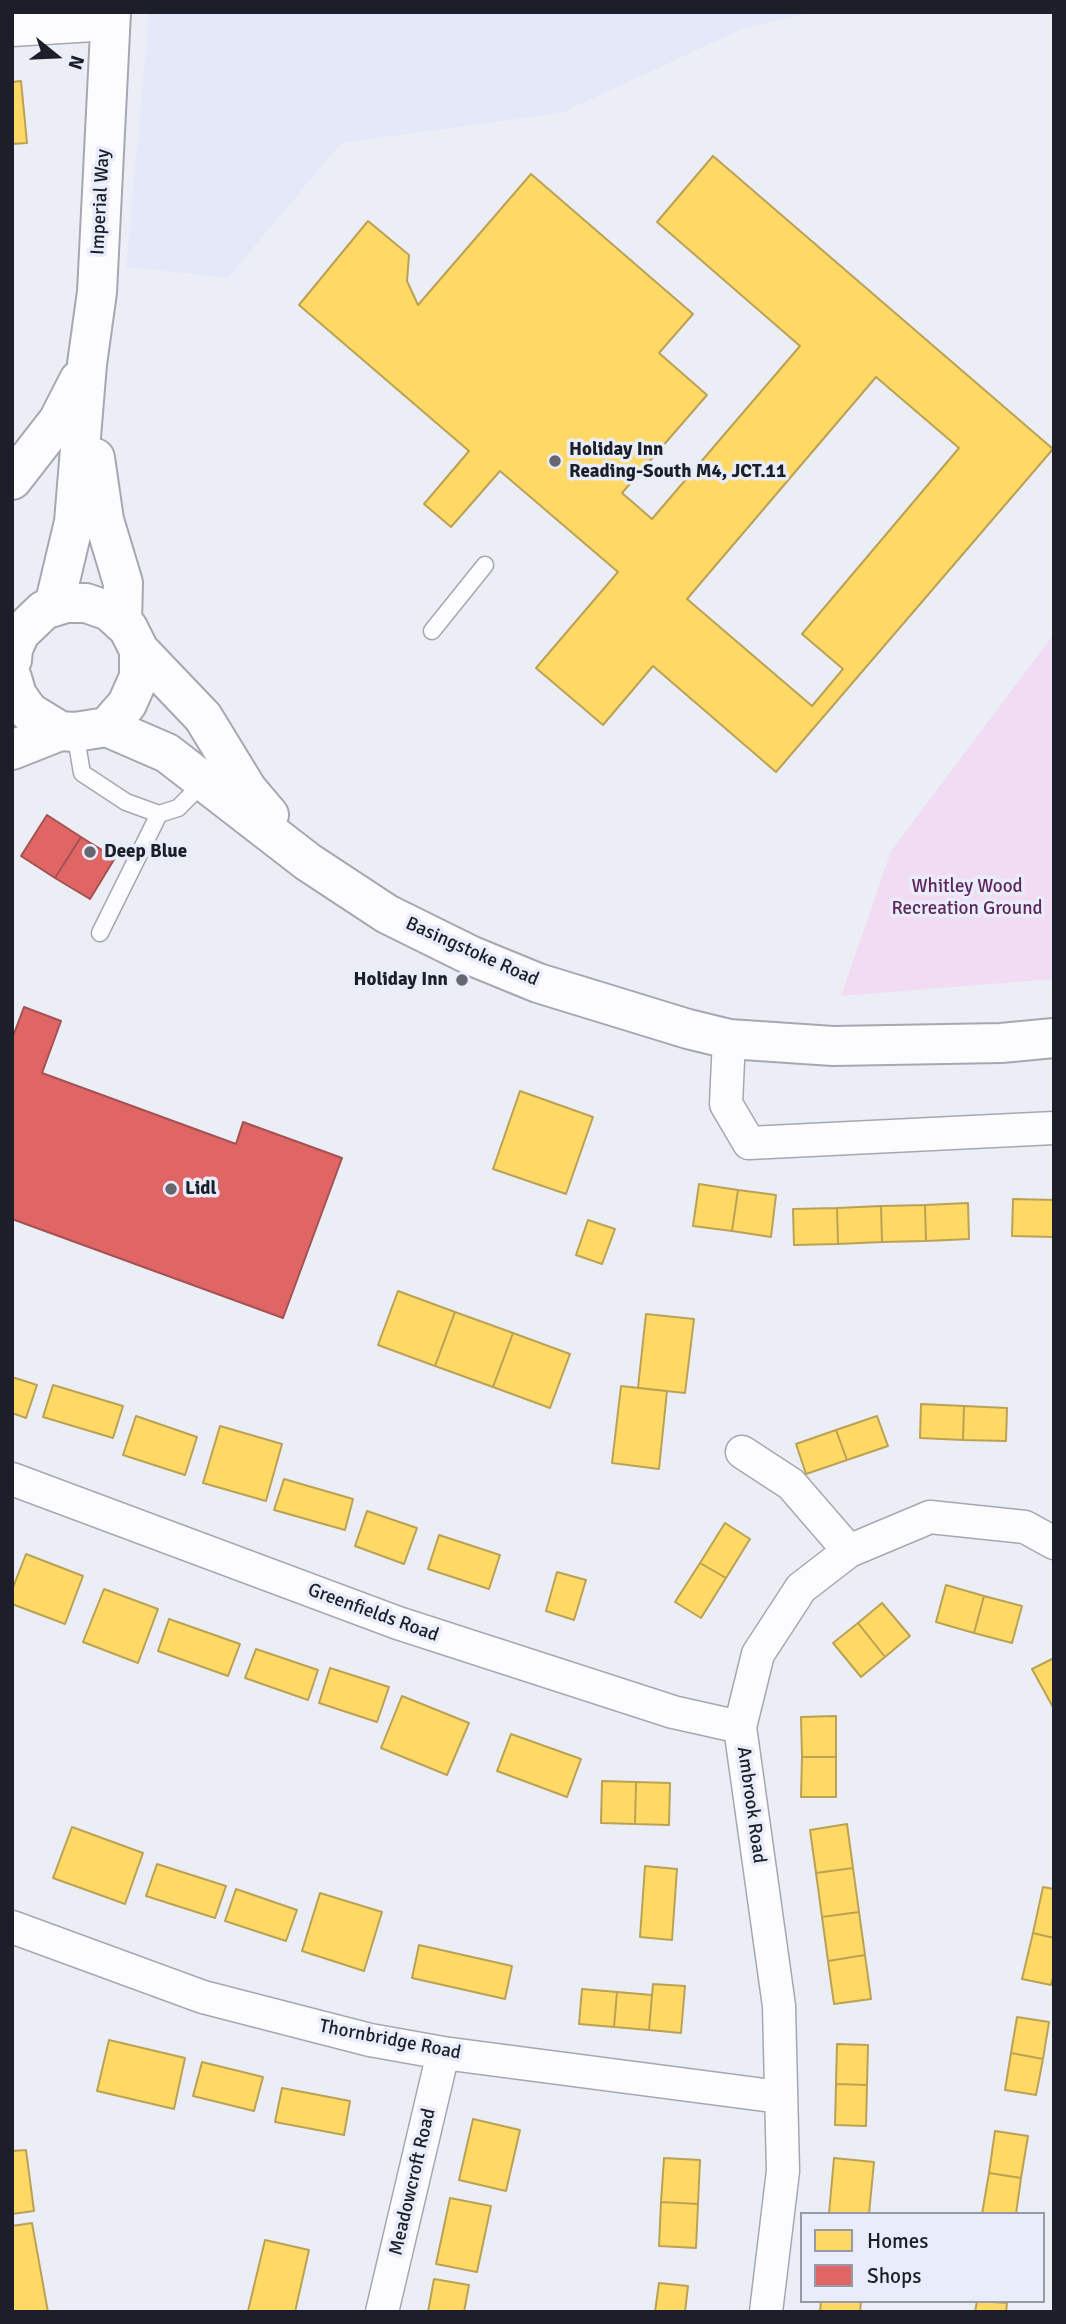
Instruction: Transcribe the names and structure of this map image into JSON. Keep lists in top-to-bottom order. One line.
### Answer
{"streets":{"main road":["Imperial Way","Basingstoke Road"],"street":["Greenfields Road","Ambrook Road","Thornbridge Road","Meadowcroft Road"]},"crossings":[["Imperial Way","Basingstoke Road"],["Greenfields Road","Ambrook Road"],["Ambrook Road","Thornbridge Road"],["Thornbridge Road","Meadowcroft Road"]],"parks":["Whitley Wood Recreation Ground"],"places":["Holiday Inn Reading-South M4, JCT.11","Deep Blue","Holiday Inn","Lidl"],"legend":["Homes","Shops"],"north":"right"}
